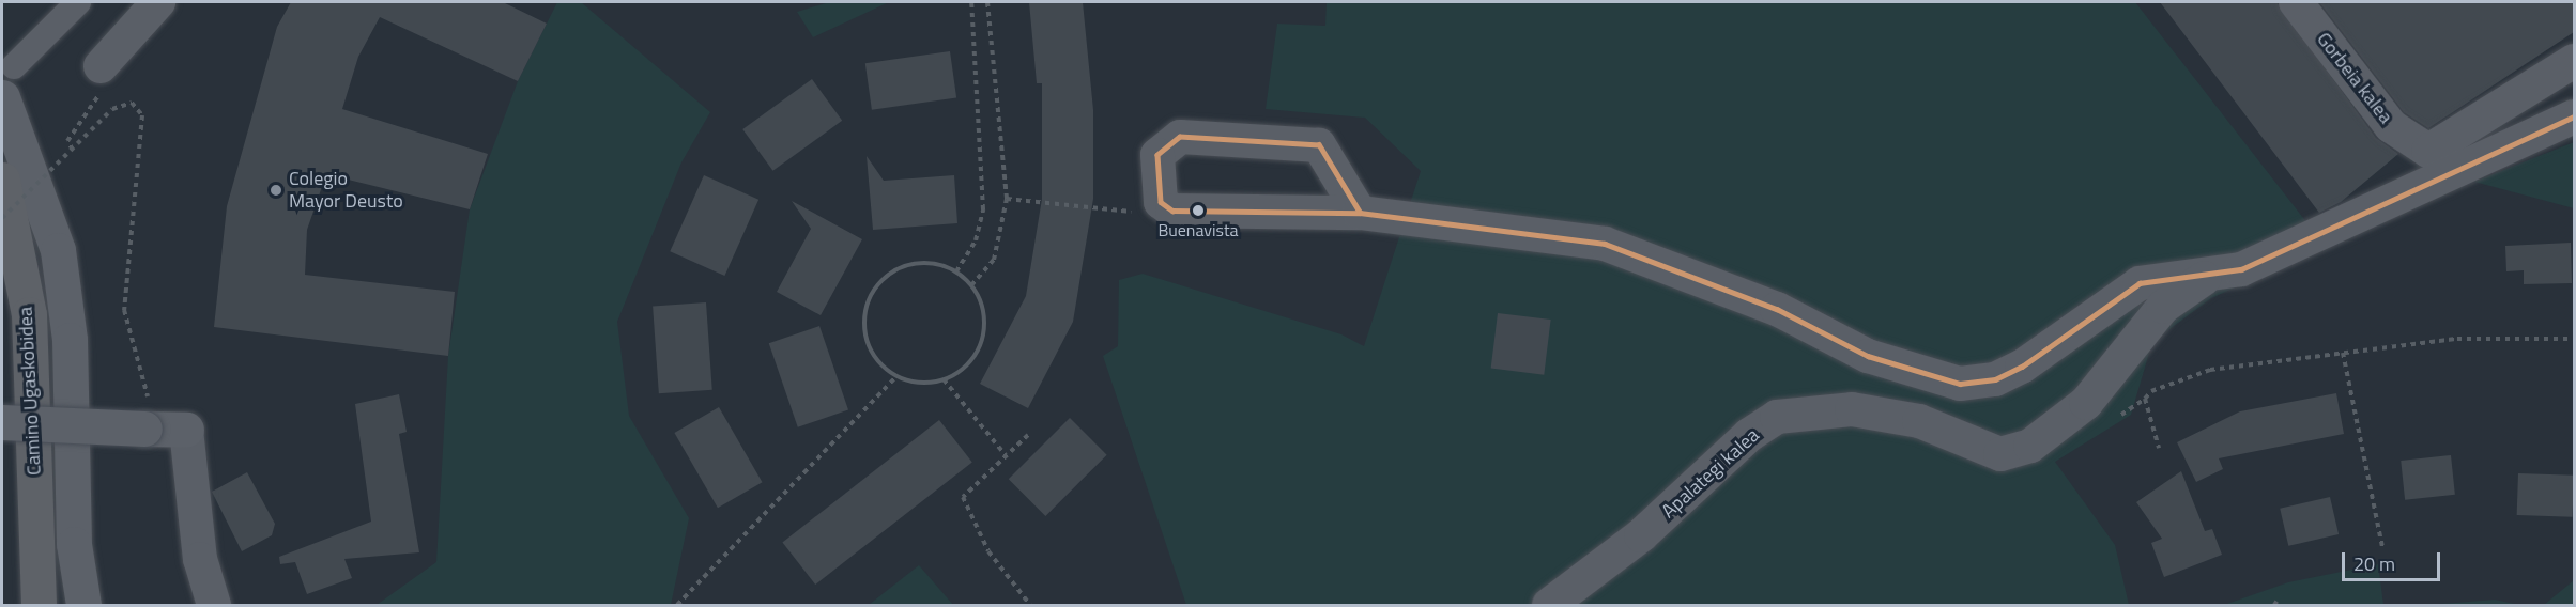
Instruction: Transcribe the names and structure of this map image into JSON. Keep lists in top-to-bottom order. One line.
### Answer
{"streets":{"highway":["Camino Ugaskobidea"],"street":["Gorbeia kalea","Apalategi kalea"]},"places":["Colegio Mayor Deusto","Buenavista"],"scale_bar":"20 m"}
